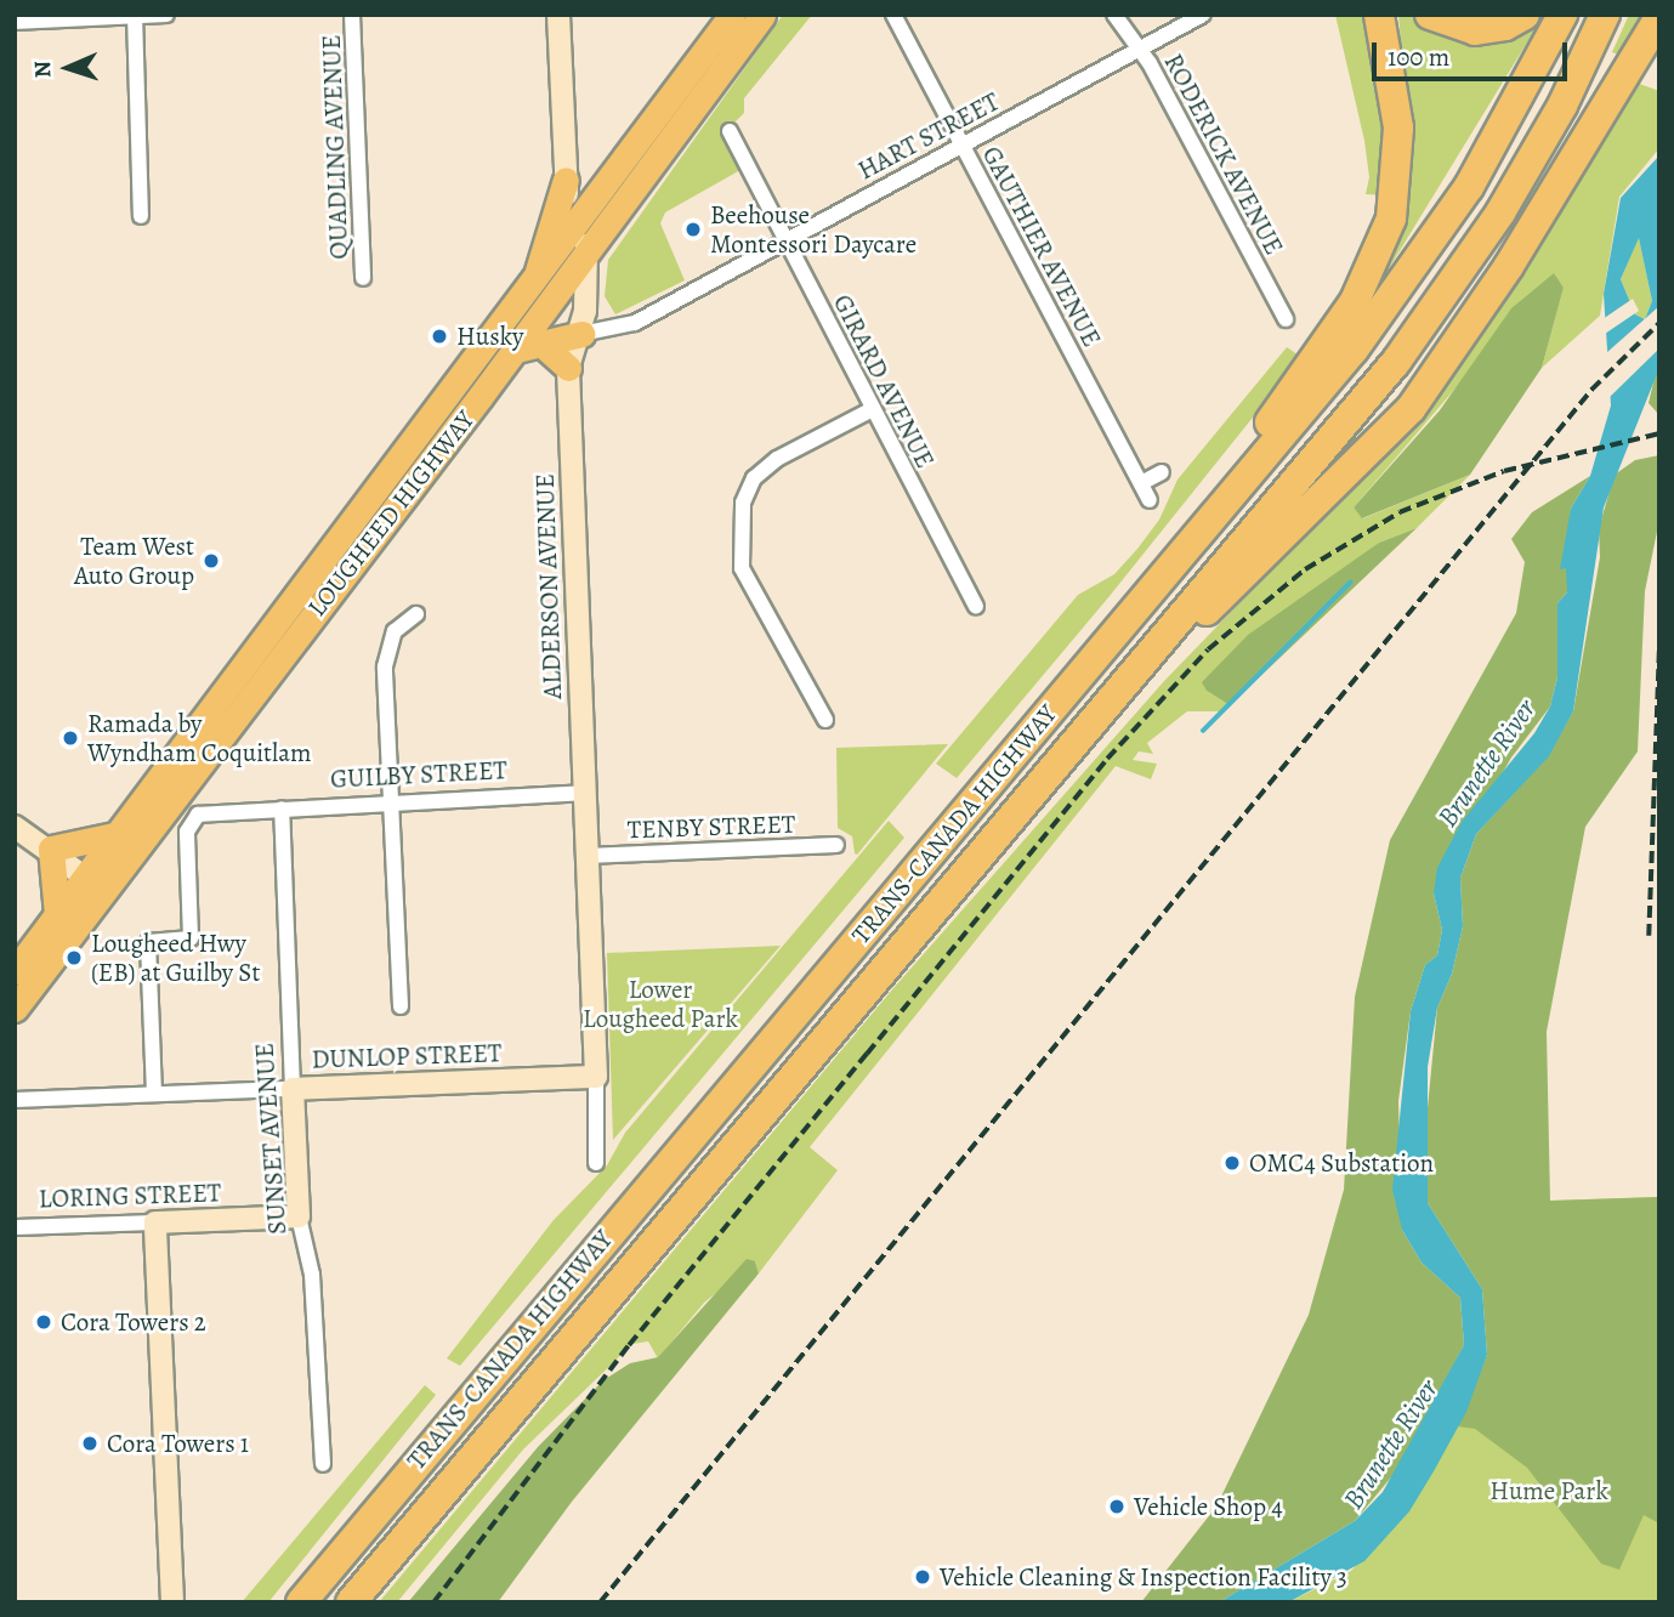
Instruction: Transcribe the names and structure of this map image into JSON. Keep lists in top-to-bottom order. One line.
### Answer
{"streets":{"highway":["TRANS-CANADA HIGHWAY"],"main road":["LOUGHEED HIGHWAY"],"street":["HART STREET","QUADLING AVENUE","RODERICK AVENUE","GAUTHIER AVENUE","GIRARD AVENUE","ALDERSON AVENUE","GUILBY STREET","TENBY STREET","DUNLOP STREET","SUNSET AVENUE","LORING STREET"]},"crossings":[["HART STREET","RODERICK AVENUE"],["HART STREET","GAUTHIER AVENUE"],["HART STREET","GIRARD AVENUE"],["HART STREET","ALDERSON AVENUE"],["LOUGHEED HIGHWAY","ALDERSON AVENUE"],["ALDERSON AVENUE","GUILBY STREET"],["ALDERSON AVENUE","TENBY STREET"],["ALDERSON AVENUE","DUNLOP STREET"],["GUILBY STREET","DUNLOP STREET"],["GUILBY STREET","SUNSET AVENUE"],["DUNLOP STREET","SUNSET AVENUE"],["SUNSET AVENUE","LORING STREET"]],"water":["Brunette River"],"parks":["Lower Lougheed Park","Hume Park"],"places":["Beehouse Montessori Daycare","Husky","Team West Auto Group","Ramada by Wyndham Coquitlam","Lougheed Hwy (EB) at Guilby St","OMC4 Substation","Cora Towers 2","Cora Towers 1","Vehicle Shop 4","Vehicle Cleaning & Inspection Facility 3"],"scale_bar":"100 m","north":"left"}
